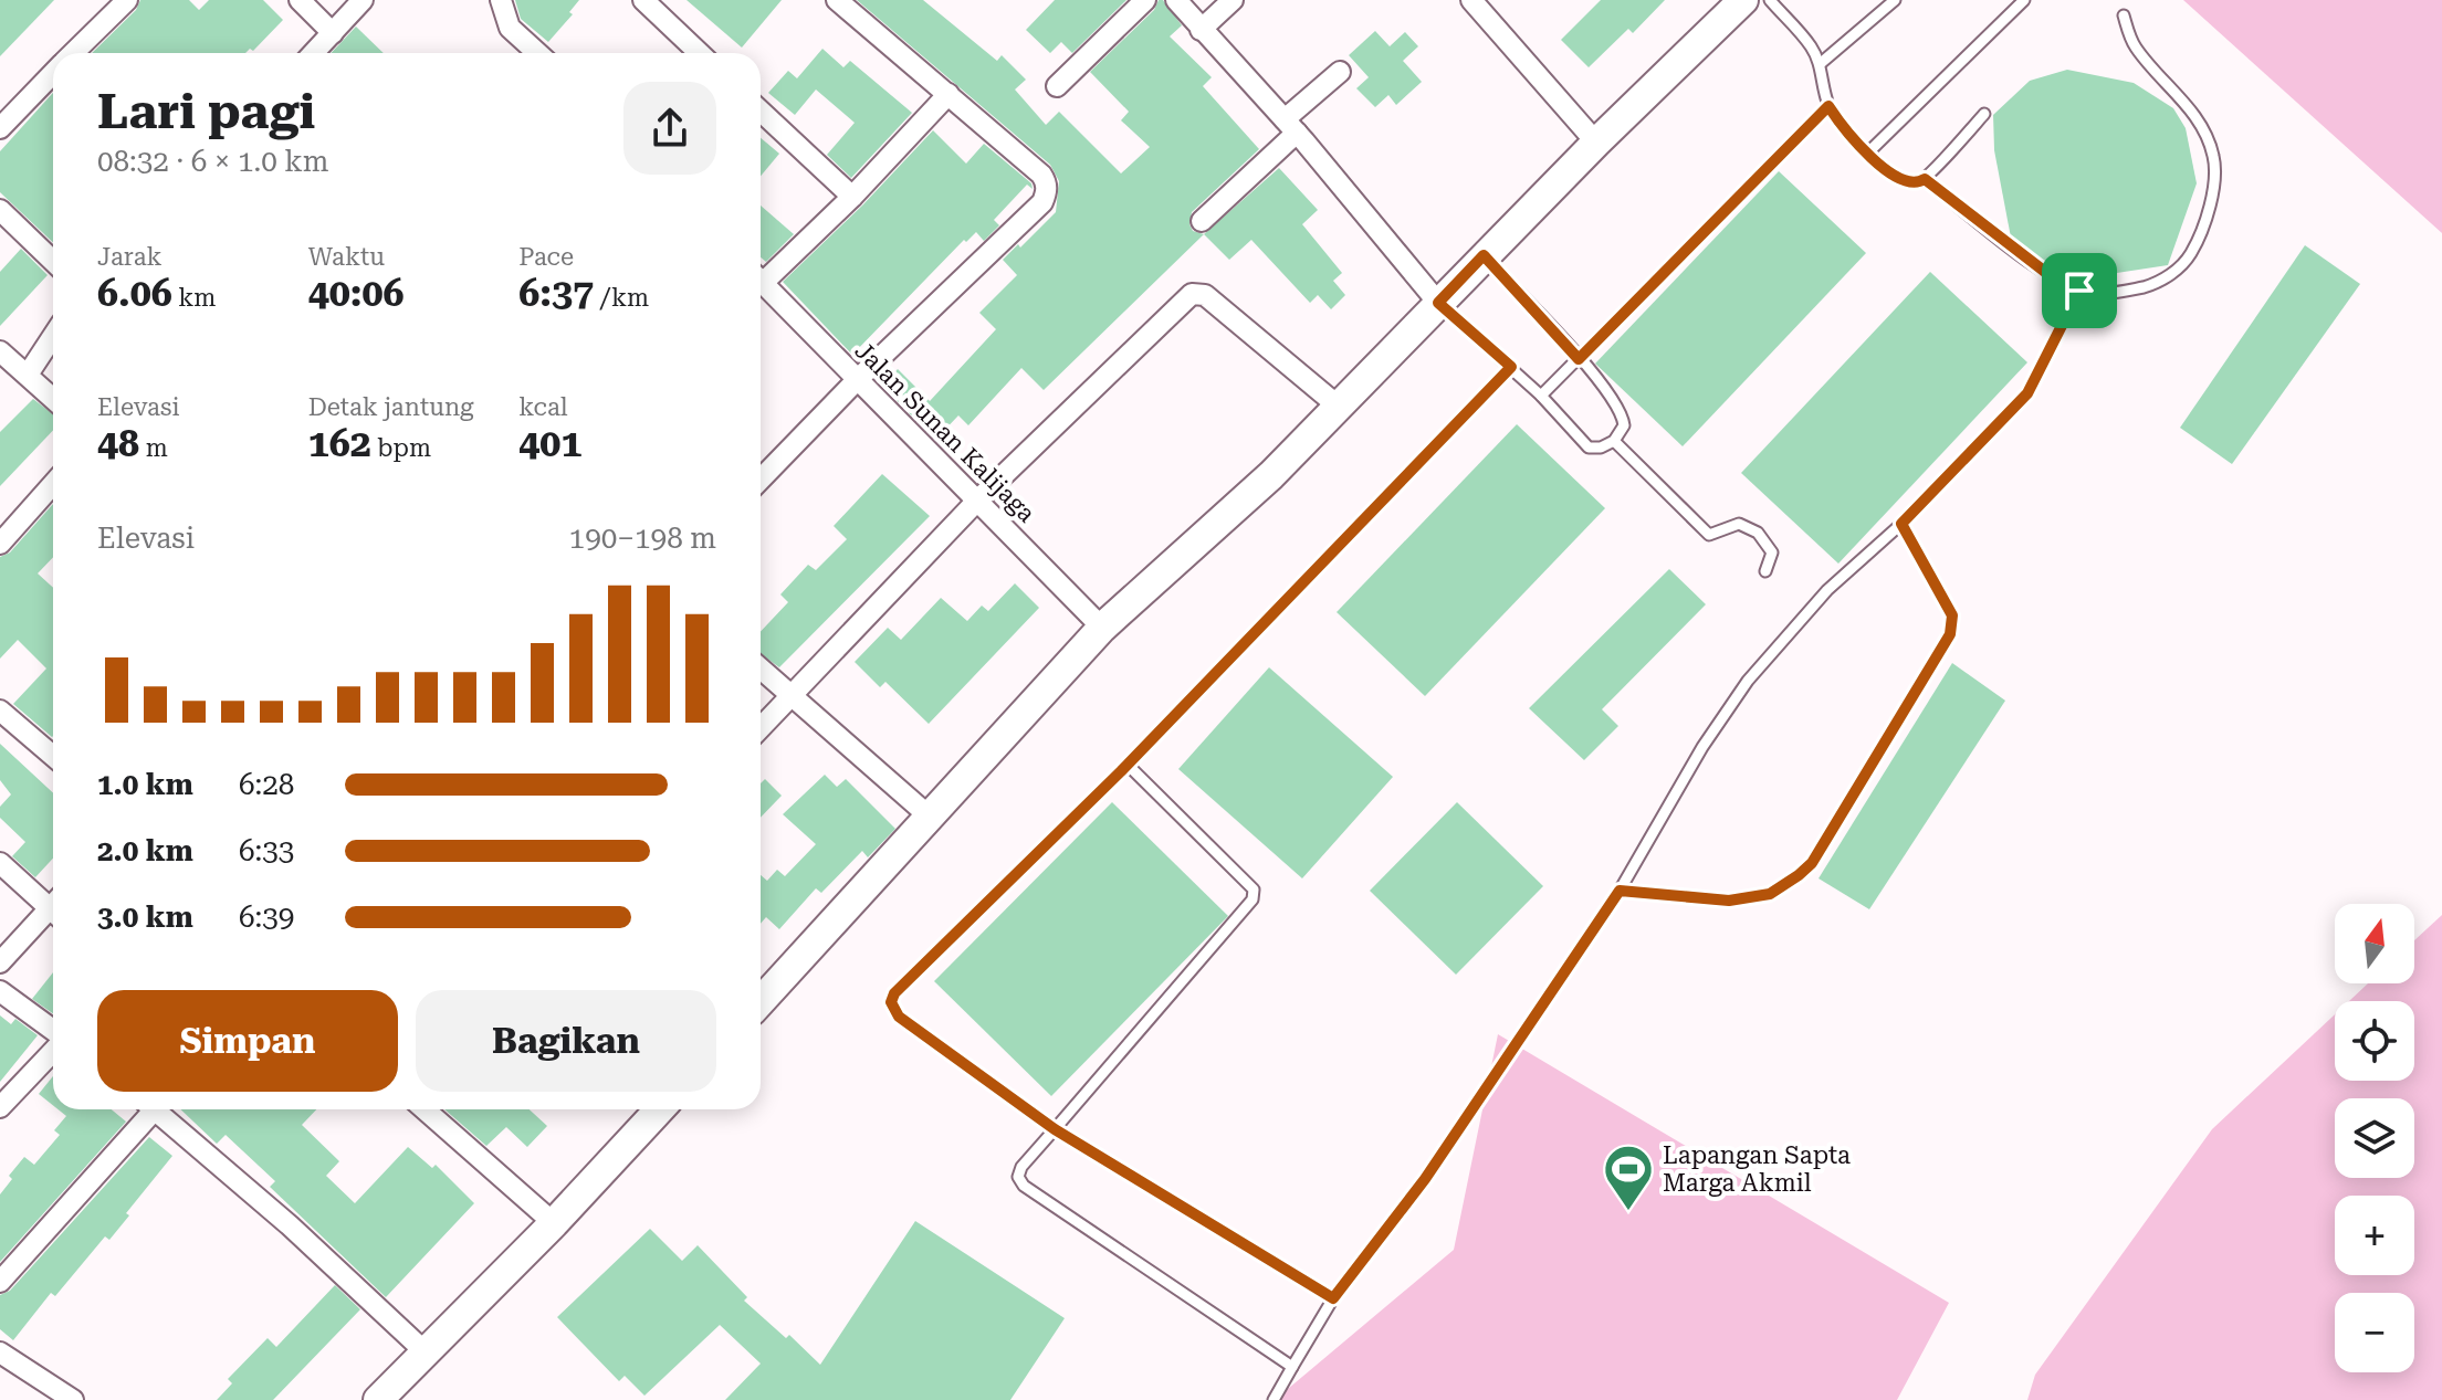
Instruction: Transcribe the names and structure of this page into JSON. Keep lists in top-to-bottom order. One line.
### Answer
{"streets":{"street":["Jalan Sunan Kalijaga"]},"places":{"sports":["Lapangan Sapta Marga Akmil"]},"north":"top","page":{"heading":["Lari pagi","08:32 · 6 × 1.0 km"],"stats":[["Jarak","6.06 km"],["Waktu","40:06"],["Pace","6:37 /km"],["Elevasi","48 m"],["Detak jantung","162 bpm"],["kcal","401"]],"chart":["Elevasi","190–198 m"],"list":[{"name":"1.0 km","note":"6:28"},{"name":"2.0 km","note":"6:33"},{"name":"3.0 km","note":"6:39"}],"map_buttons":["+","−"],"buttons":["Simpan","Bagikan"]}}
